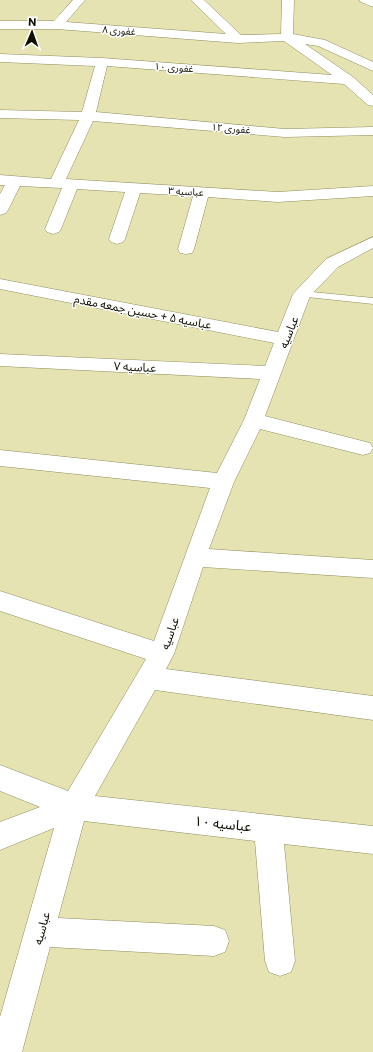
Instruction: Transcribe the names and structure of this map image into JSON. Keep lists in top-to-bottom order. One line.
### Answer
{"streets":{"street":["غفوری ۸","غفوری ۱۰","غفوری ۱۲","عباسیه ۳","عباسیه ۵ + حسین جمعه مقدم","عباسیه","عباسیه ۷","عباسیه ۱۰"]},"crossings":[["عباسیه ۵ + حسین جمعه مقدم","عباسیه"],["عباسیه","عباسیه ۷"],["عباسیه","عباسیه ۱۰"]],"north":"top"}
